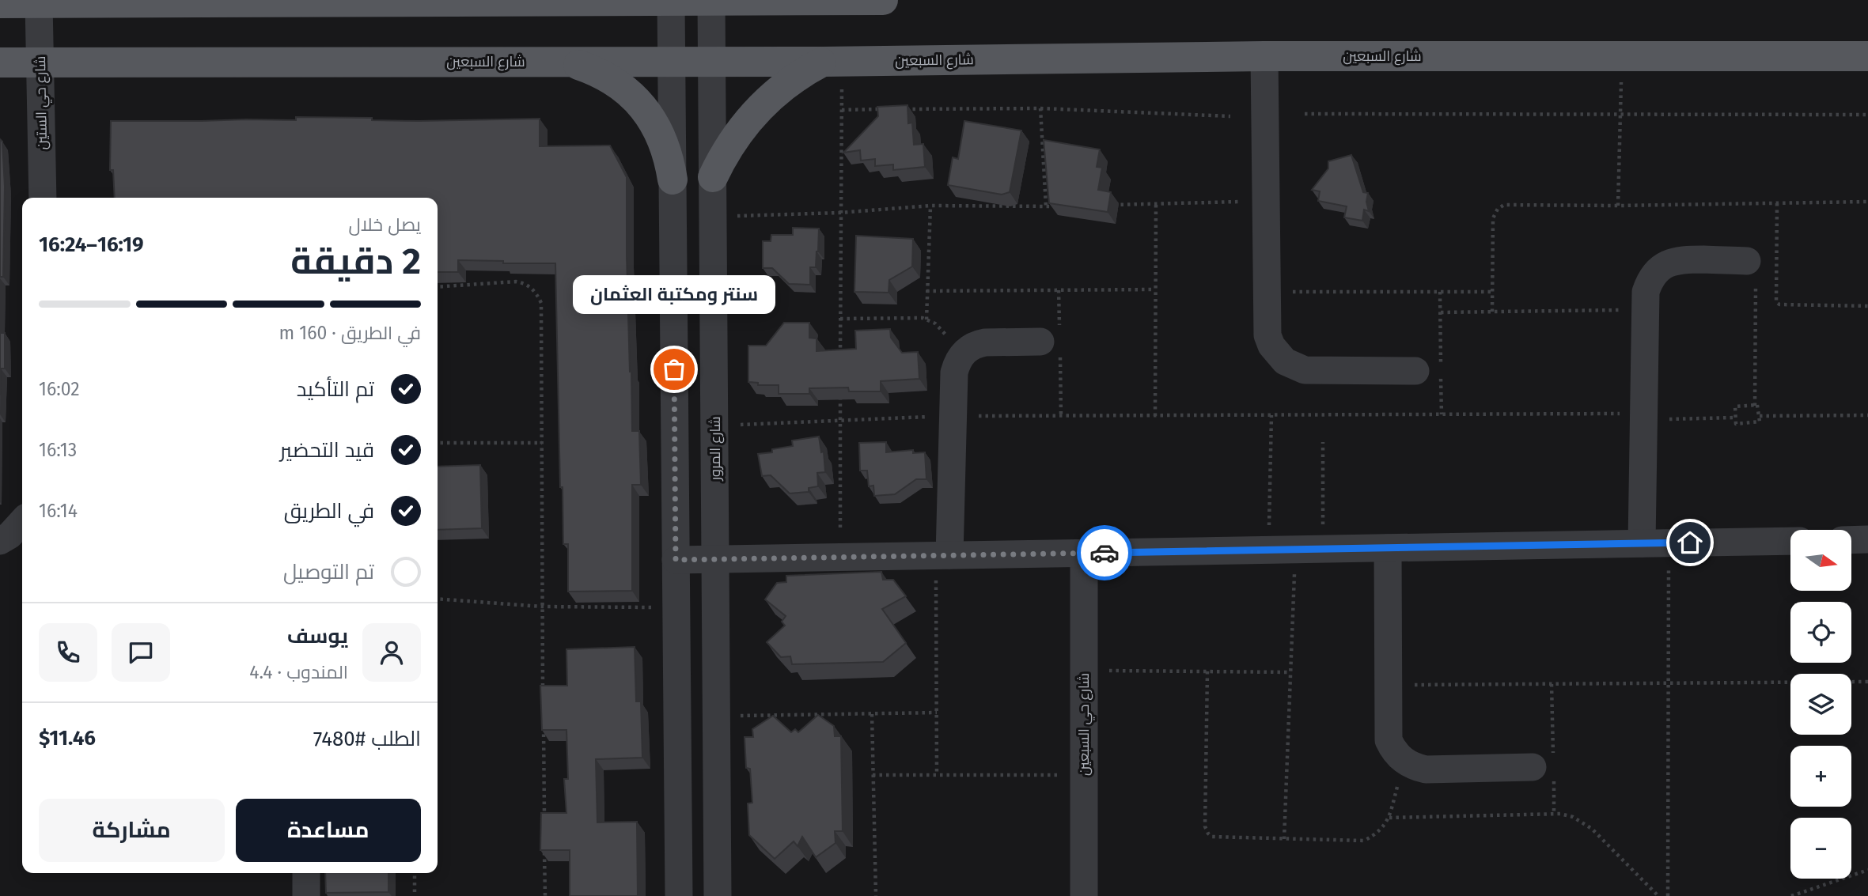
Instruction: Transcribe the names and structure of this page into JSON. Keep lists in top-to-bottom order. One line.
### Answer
{"streets":{"main road":["شارع السبعين"],"street":["شارع حي الستين","شارع المرور","شارع حي السبعين"]},"crossings":[["شارع السبعين","شارع حي الستين"],["شارع السبعين","شارع المرور"]],"places":["سنتر ومكتبة العثمان"],"north":"right","page":{"heading":["2 دقيقة","يصل خلال","16:19–16:24"],"panel":["يوسف","المندوب · 4.4","الطلب #7480","$11.46"],"bubble":"سنتر ومكتبة العثمان","bar":"في الطريق · 160 m","list":[["تم التأكيد","16:02"],["قيد التحضير","16:13"],["في الطريق","16:14"],"تم التوصيل"],"map_buttons":["+","−"],"buttons":["مساعدة","مشاركة"]}}
